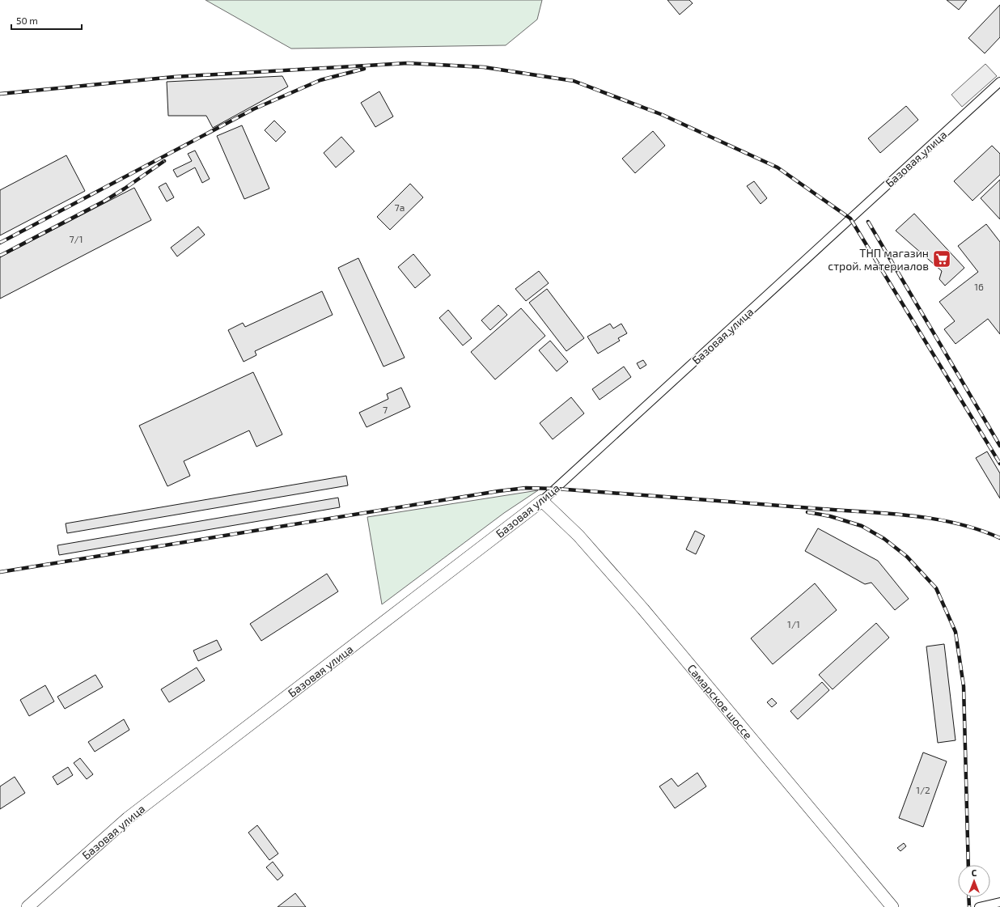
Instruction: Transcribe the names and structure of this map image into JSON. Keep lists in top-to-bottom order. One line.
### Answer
{"streets":{"street":["Базовая улица","Самарское шоссе"]},"crossings":[["Базовая улица","Самарское шоссе"]],"places":{"supermarket":["ТНП магазин строй. материалов"]},"house_numbers":["7а","7/1","16","7","1/1","1/2"],"scale_bar":"50 m","north":"top"}
